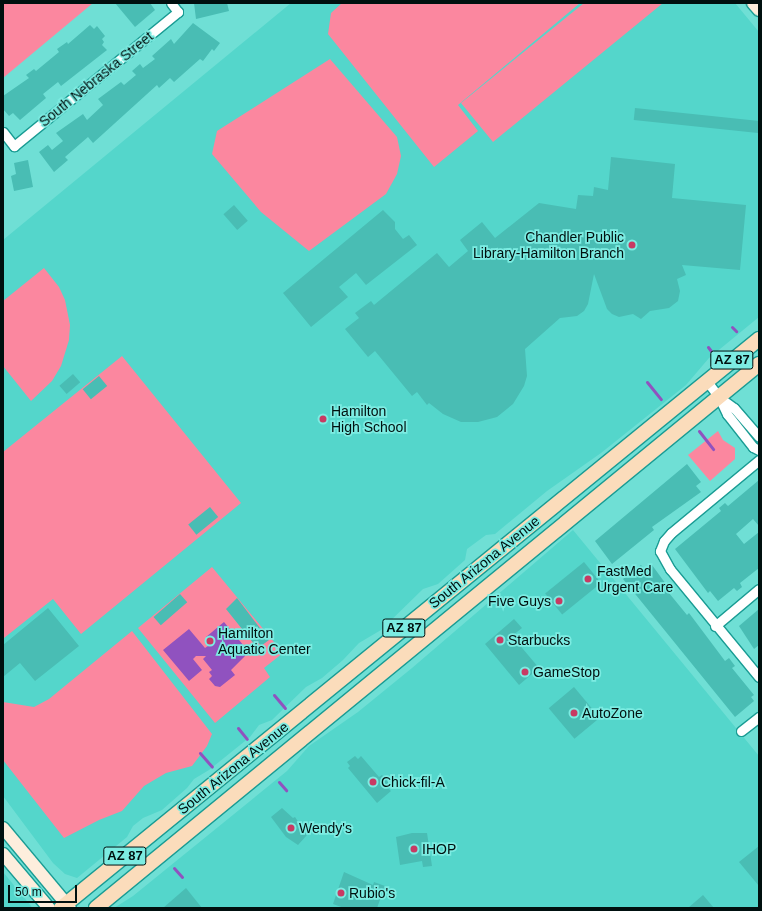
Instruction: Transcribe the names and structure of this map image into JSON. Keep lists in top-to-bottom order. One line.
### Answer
{"streets":{"main road":["AZ 87","South Arizona Avenue"],"street":["South Nebraska Street"]},"places":["Chandler Public Library-Hamilton Branch","Hamilton High School","FastMed Urgent Care","Five Guys","Starbucks","Hamilton Aquatic Center","GameStop","AutoZone","Chick-fil-A","Wendy's","IHOP","Rubio's"],"scale_bar":"50 m"}
